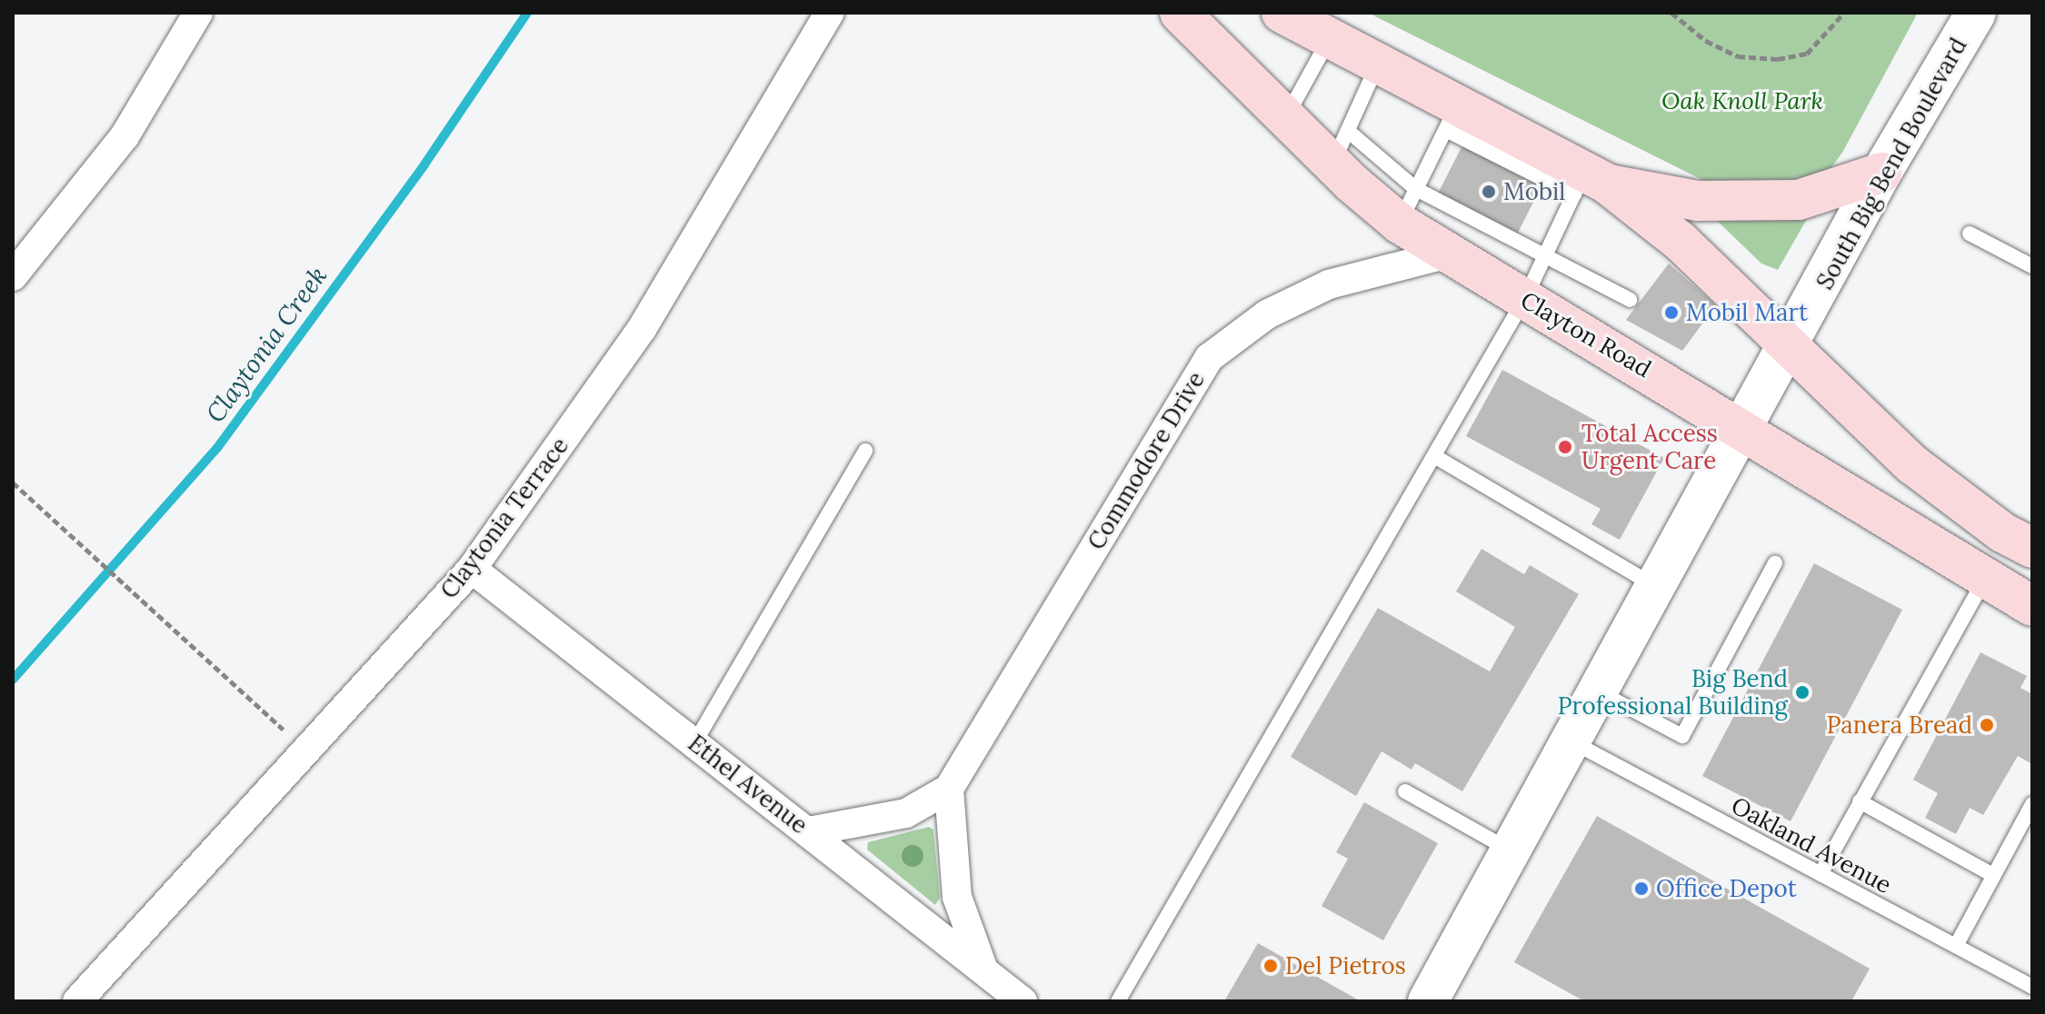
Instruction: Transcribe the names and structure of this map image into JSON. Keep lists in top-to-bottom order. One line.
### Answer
{"streets":{"main road":["South Big Bend Boulevard","Clayton Road"],"street":["Commodore Drive","Claytonia Terrace","Ethel Avenue"],"lane":["Oakland Avenue"]},"crossings":[["South Big Bend Boulevard","Clayton Road"],["South Big Bend Boulevard","Oakland Avenue"],["Clayton Road","Commodore Drive"],["Commodore Drive","Ethel Avenue"],["Claytonia Terrace","Ethel Avenue"]],"water":["Claytonia Creek"],"parks":["Oak Knoll Park"],"places":["Mobil","Mobil Mart","Total Access Urgent Care","Big Bend Professional Building","Panera Bread","Office Depot","Del Pietros"]}
